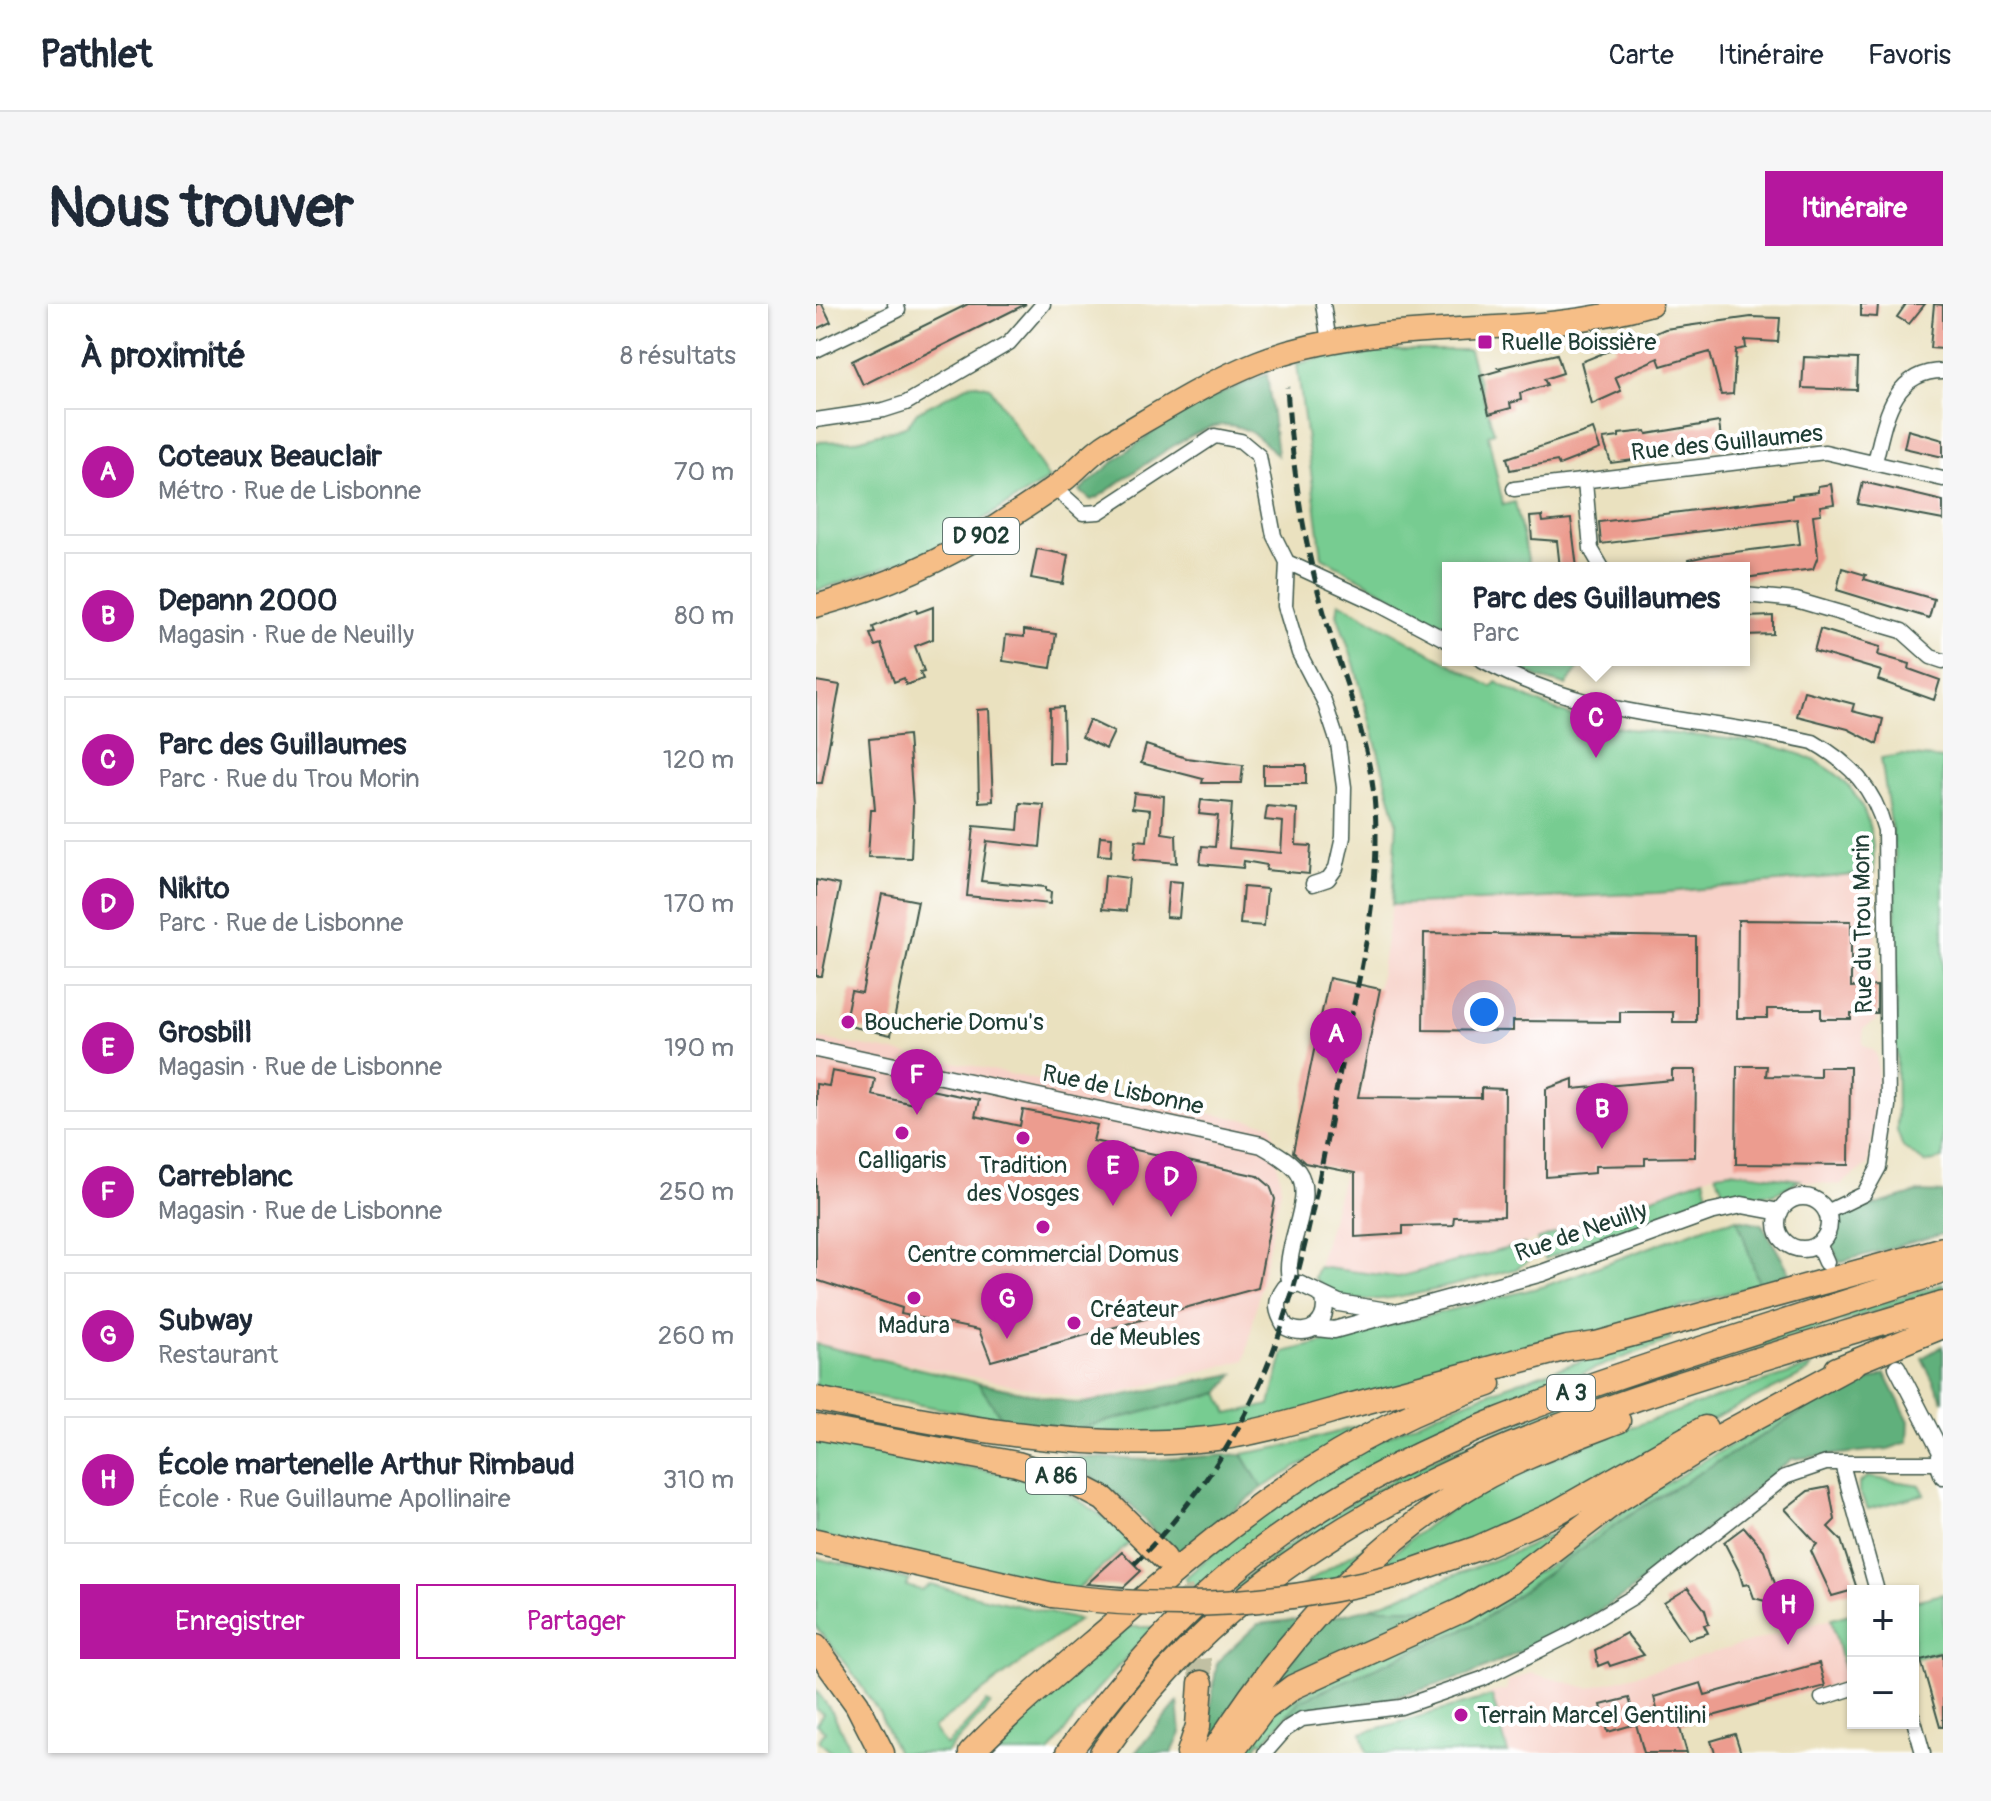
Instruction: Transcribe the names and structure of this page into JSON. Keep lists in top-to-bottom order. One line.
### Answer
{"streets":{"highway":["A 3","A 86"],"main road":["D 902"],"street":["Rue des Guillaumes","Rue du Trou Morin","Rue de Lisbonne","Rue de Neuilly"]},"crossings":[["Rue du Trou Morin","Rue de Neuilly"],["Rue de Lisbonne","Rue de Neuilly"]],"places":{"transit":["Ruelle Boissière"],"other":["Boucherie Domu's","Calligaris","Tradition des Vosges","Centre commercial Domus","Madura","Créateur de Meubles","Terrain Marcel Gentilini"]},"page":{"header":"Pathlet","nav":["Carte","Itinéraire","Favoris"],"buttons":["Itinéraire",["Enregistrer","Partager"]],"title":"Nous trouver","heading":["À proximité","8 résultats"],"list":[{"mark":"A","name":"Coteaux Beauclair","note":"Métro · Rue de Lisbonne","value":"70 m"},{"mark":"B","name":"Depann 2000","note":"Magasin · Rue de Neuilly","value":"80 m"},{"mark":"C","name":"Parc des Guillaumes","note":"Parc · Rue du Trou Morin","value":"120 m"},{"mark":"D","name":"Nikito","note":"Parc · Rue de Lisbonne","value":"170 m"},{"mark":"E","name":"Grosbill","note":"Magasin · Rue de Lisbonne","value":"190 m"},{"mark":"F","name":"Carreblanc","note":"Magasin · Rue de Lisbonne","value":"250 m"},{"mark":"G","name":"Subway","note":"Restaurant","value":"260 m"},{"mark":"H","name":"École martenelle Arthur Rimbaud","note":"École · Rue Guillaume Apollinaire","value":"310 m"}],"popup":["Parc des Guillaumes","Parc"],"pins":["C","A","F","B","E","D","G","H"],"map_buttons":["+","−"]}}
